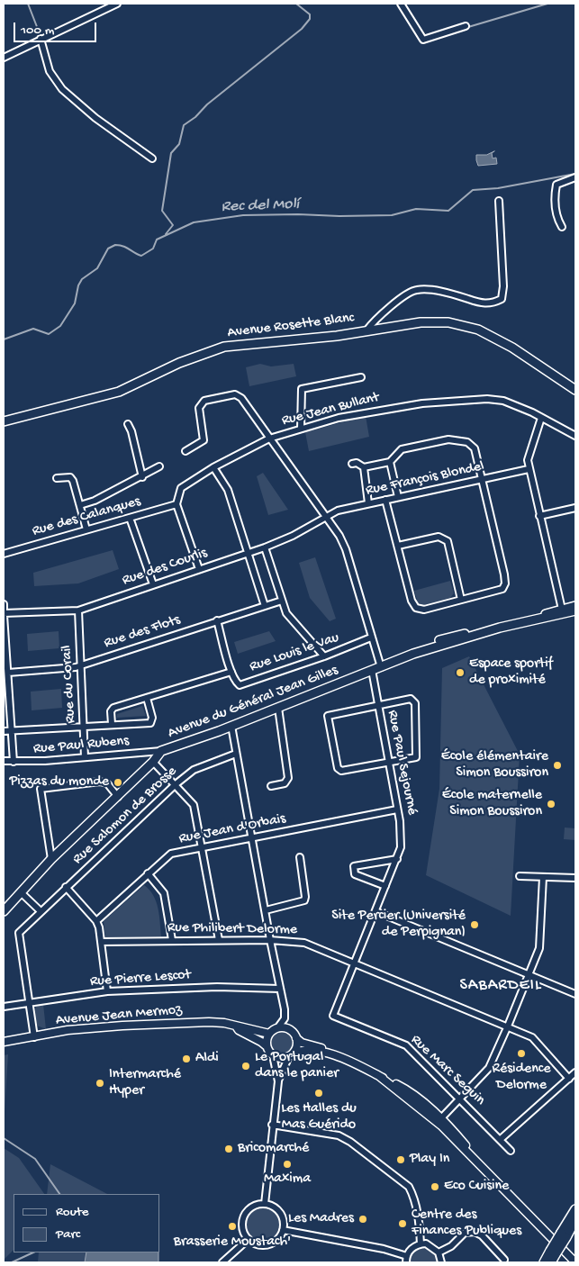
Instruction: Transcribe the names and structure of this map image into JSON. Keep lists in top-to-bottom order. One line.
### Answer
{"streets":{"main road":["Avenue Rosette Blanc","Avenue du Général Jean Gilles"],"street":["Rue Jean Bullant","Rue François Blondel","Rue des Calanques","Rue des Courlis","Rue des Flots","Rue Louis le Vau","Rue du Corail","Rue Paul Rubens","Rue Paul Sejourné","Rue Salomon de Brosse","Rue Jean d'Orbais","Rue Philibert Delorme","Rue Pierre Lescot","Avenue Jean Mermoz","Rue Marc Seguin"]},"crossings":[["Rue Jean Bullant","Rue des Calanques"],["Rue François Blondel","Rue des Courlis"],["Rue des Courlis","Rue du Corail"],["Rue des Flots","Rue Louis le Vau"],["Rue des Flots","Rue du Corail"],["Rue du Corail","Rue Paul Rubens"],["Avenue du Général Jean Gilles","Rue Paul Rubens"],["Avenue du Général Jean Gilles","Rue Paul Sejourné"],["Rue Paul Sejourné","Rue Jean d'Orbais"],["Rue Paul Sejourné","Rue Philibert Delorme"],["Rue Paul Sejourné","Rue Marc Seguin"],["Rue Salomon de Brosse","Rue Pierre Lescot"],["Rue Salomon de Brosse","Avenue Jean Mermoz"],["Rue Philibert Delorme","Rue Marc Seguin"]],"districts":["SABARDEIL"],"water":["Rec del Molí"],"places":["Espace sportif de proximité","École élémentaire Simon Boussiron","Pizzas du monde","École maternelle Simon Boussiron","Site Percier (Université de Perpignan)","Résidence Delorme","Aldi","Le Portugal dans le panier","Intermarché Hyper","Les Halles du Mas Guérido","Bricomarché","Play In","Maxima","Eco Cuisine","Les Madres","Centre des Finances Publiques","Brasserie Moustach'"],"legend":["Route","Parc"],"scale_bar":"100 m"}
